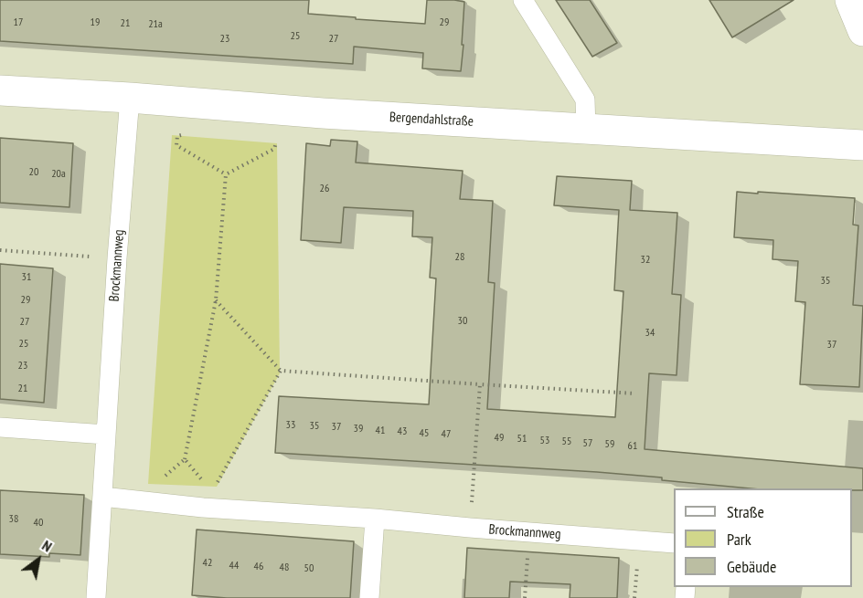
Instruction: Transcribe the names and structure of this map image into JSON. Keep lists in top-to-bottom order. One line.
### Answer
{"streets":{"street":["Bergendahlstraße"],"lane":["Brockmannweg"]},"crossings":[["Bergendahlstraße","Brockmannweg"]],"house_numbers":["17","19","29","21","21a","25","23","27","20","20a","26","28","32","31","35","29","30","27","34","25","37","23","21","33","35","37","39","41","43","45","47","49","51","53","55","57","59","61","38","40","42","44","46","48","50"],"legend":["Straße","Park","Gebäude"],"north":"top right"}
